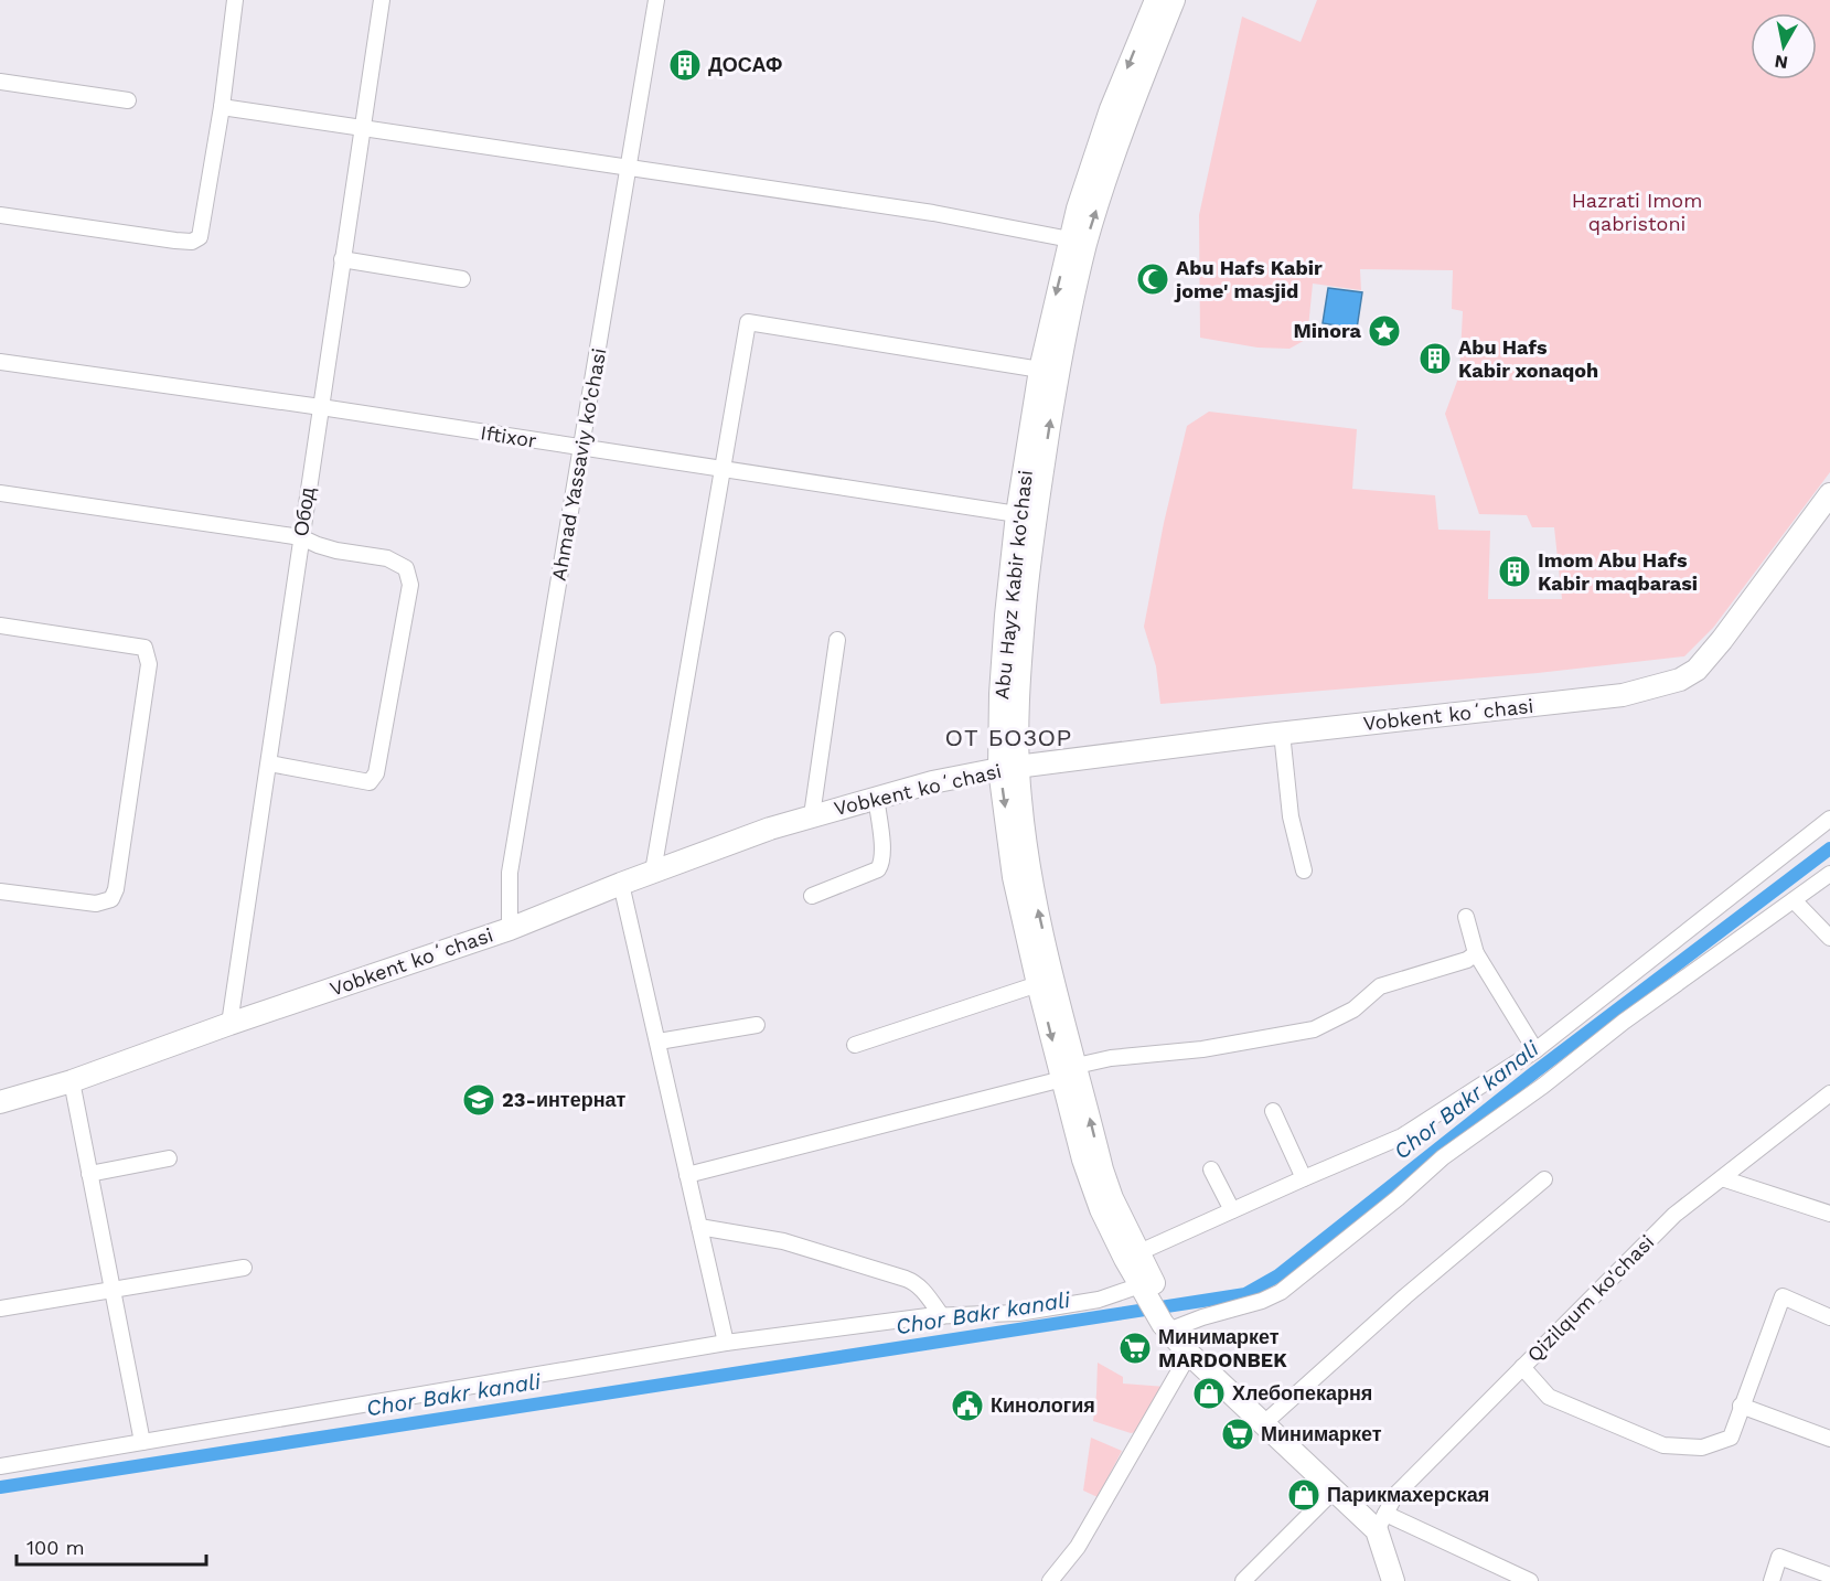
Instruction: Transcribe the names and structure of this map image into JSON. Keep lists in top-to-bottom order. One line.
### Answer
{"streets":{"main road":["Abu Hayz Kabir ko'chasi","Vobkent koʻchasi"],"street":["Iftixor","Ahmad Yassaviy ko'chasi","Обод","Qizilqum ko'chasi"]},"crossings":[["Iftixor","Ahmad Yassaviy ko'chasi"],["Iftixor","Обод"],["Iftixor","Abu Hayz Kabir ko'chasi"],["Ahmad Yassaviy ko'chasi","Vobkent koʻchasi"],["Обод","Vobkent koʻchasi"],["Abu Hayz Kabir ko'chasi","Vobkent koʻchasi"]],"districts":["ОТ БОЗОР"],"water":["Chor Bakr kanali"],"parks":["Hazrati Imom qabristoni"],"places":{"building":["ДОСАФ","Abu Hafs Kabir xonaqoh","Imom Abu Hafs Kabir maqbarasi"],"mosque":["Abu Hafs Kabir jome' masjid"],"place":["Minora"],"school or university":["23-интернат"],"supermarket":["Минимаркет MARDONBEK","Минимаркет"],"shop":["Хлебопекарня","Парикмахерская"],"public building":["Кинология"]},"scale_bar":"100 m","north":"bottom"}
